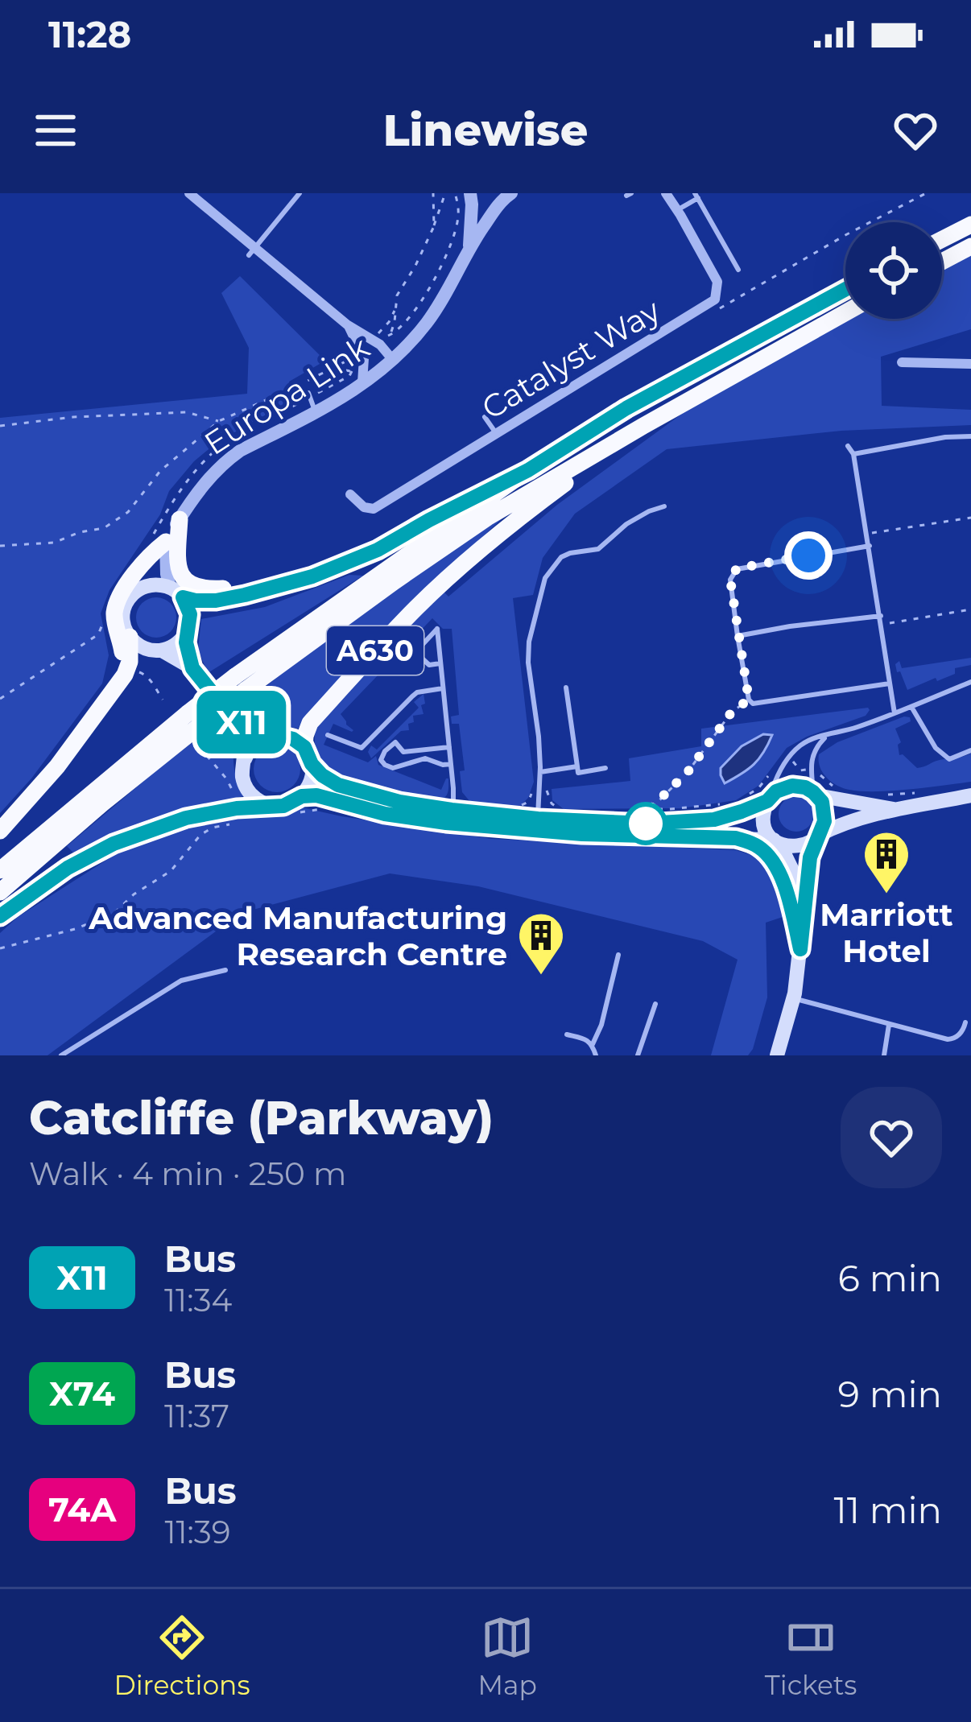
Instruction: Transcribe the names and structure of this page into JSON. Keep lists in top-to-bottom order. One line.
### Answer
{"streets":{"highway":["A630"],"street":["Catalyst Way","Europa Link"]},"crossings":[["Europa Link","A630"]],"places":{"building":["Marriott Hotel","Advanced Manufacturing Research Centre"]},"lines":["bus line X11"],"page":{"status":"11:28","header":"Linewise","on_map":"X11","heading":["Catcliffe (Parkway)","Walk · 4 min · 250 m"],"list":[{"mark":"X11","name":"Bus","note":"11:34","value":"6 min"},{"mark":"X74","name":"Bus","note":"11:37","value":"9 min"},{"mark":"74A","name":"Bus","note":"11:39","value":"11 min"}],"tabs":["Directions","Map","Tickets"]}}
